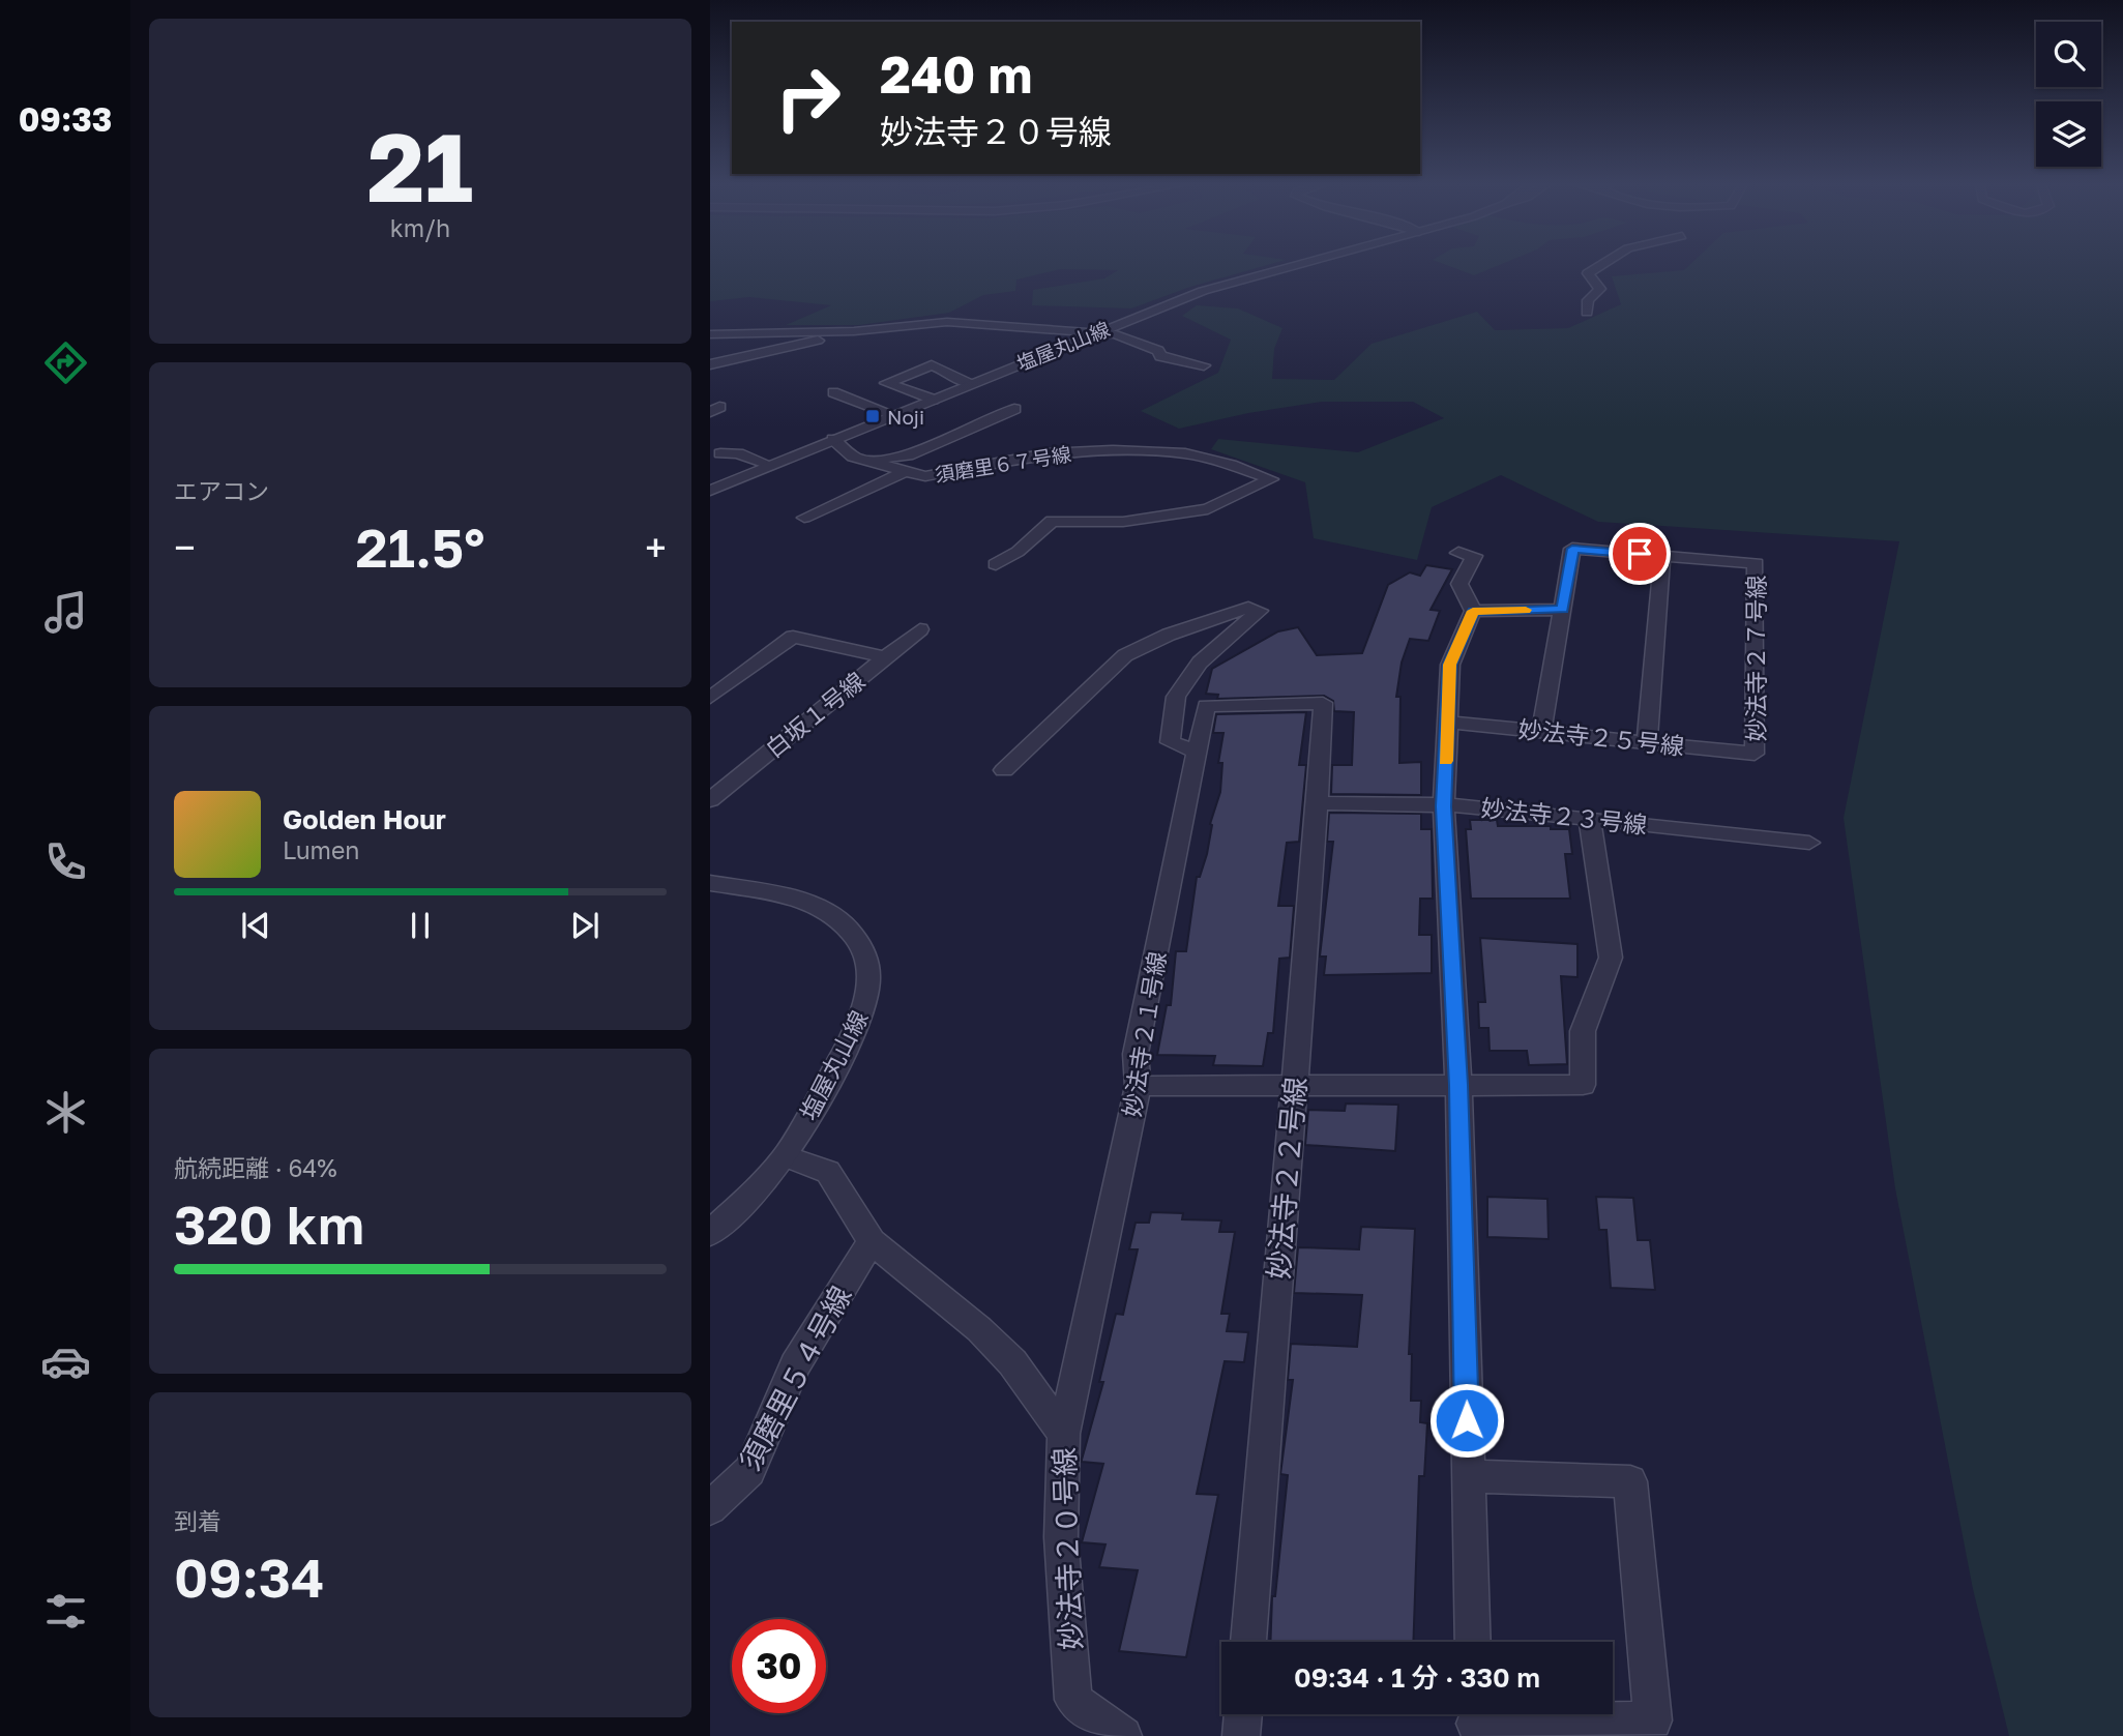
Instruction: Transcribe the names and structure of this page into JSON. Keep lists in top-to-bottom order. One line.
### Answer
{"streets":{"street":["塩屋丸山線","須磨里６７号線","妙法寺２７号線","白坂１号線","妙法寺２５号線","妙法寺２３号線","妙法寺２１号線","妙法寺２２号線","須磨里５４号線","妙法寺２０号線"]},"crossings":[["塩屋丸山線","須磨里６７号線"],["塩屋丸山線","妙法寺２０号線"],["妙法寺２７号線","妙法寺２５号線"],["妙法寺２３号線","妙法寺２２号線"],["妙法寺２１号線","妙法寺２２号線"],["妙法寺２１号線","妙法寺２０号線"],["須磨里５４号線","妙法寺２０号線"]],"places":{"transit":["Noji"]},"page":{"tabs":"09:33","tile":[["21","km/h"],"エアコン",["航続距離 · 64%","320 km"],["到着","09:34"]],"turn":["240 m","妙法寺２０号線"],"heat":["−","21.5°","+"],"song":["Golden Hour","Lumen"],"limit":"30","trip":"09:34 · 1 分 · 330 m"}}
